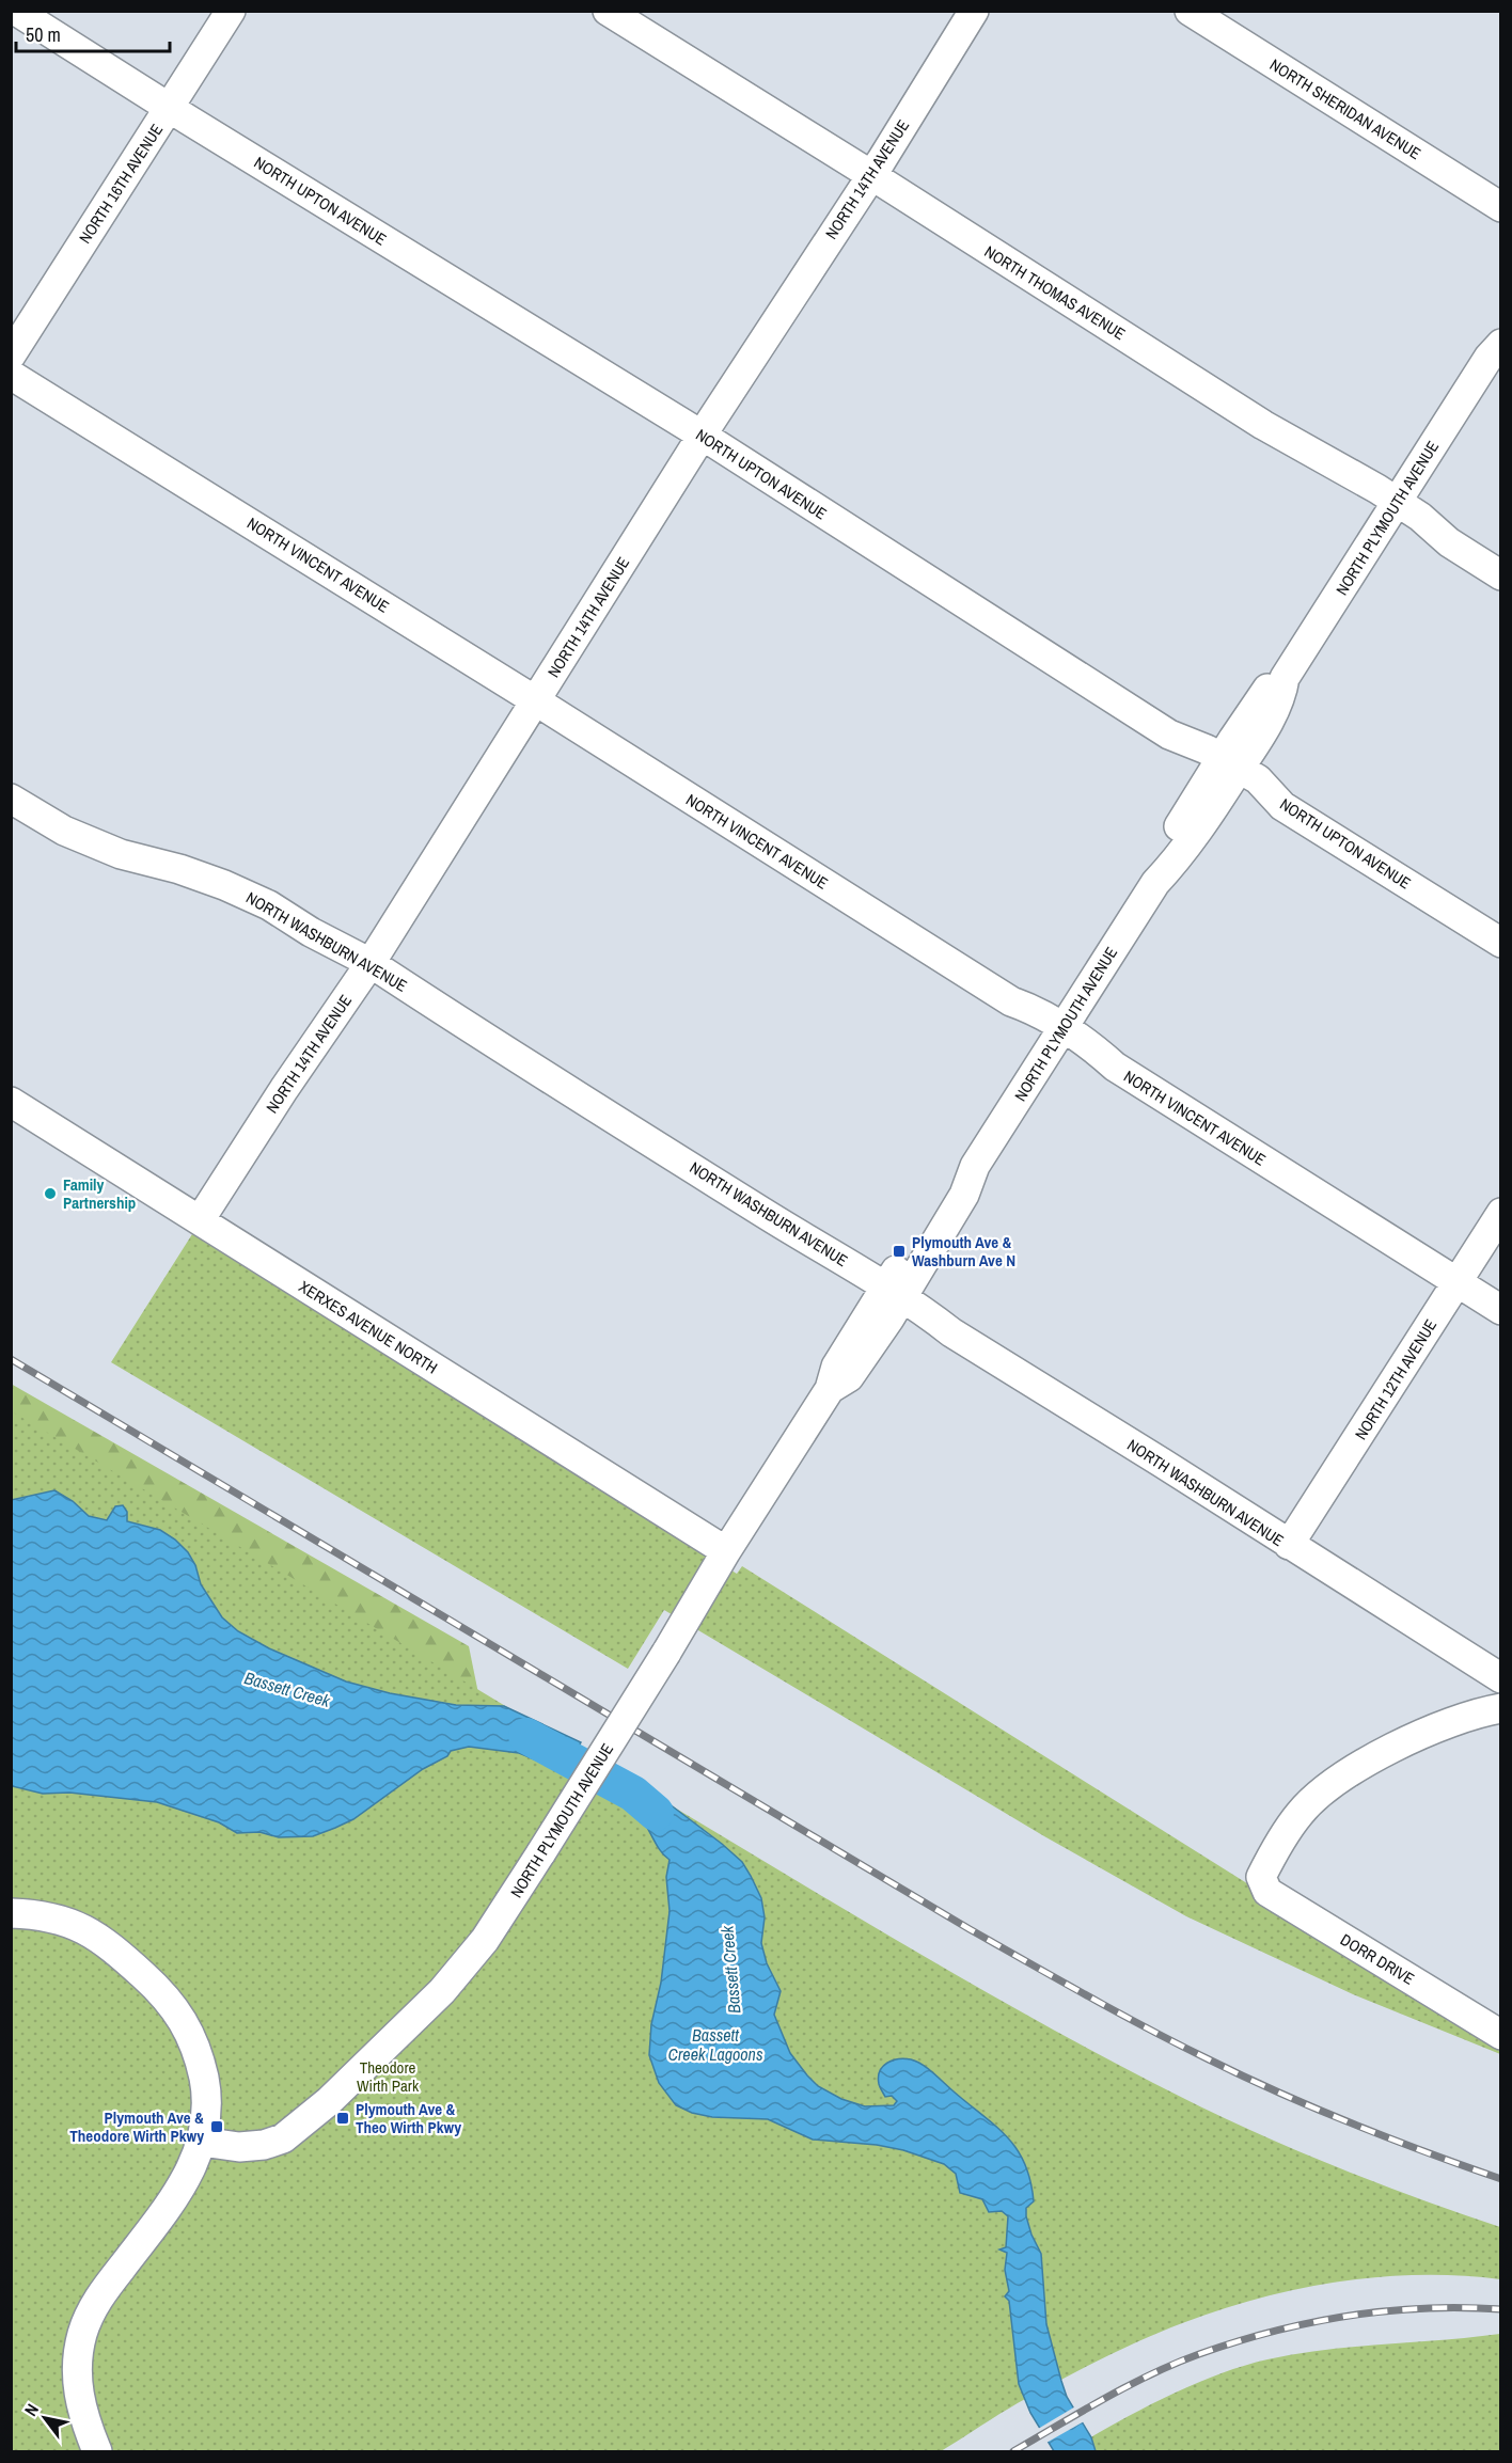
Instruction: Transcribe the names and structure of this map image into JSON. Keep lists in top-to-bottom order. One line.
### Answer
{"streets":{"street":["NORTH SHERIDAN AVENUE","NORTH 14TH AVENUE","NORTH 16TH AVENUE","NORTH UPTON AVENUE","NORTH THOMAS AVENUE","NORTH PLYMOUTH AVENUE","NORTH VINCENT AVENUE","NORTH WASHBURN AVENUE","XERXES AVENUE NORTH","NORTH 12TH AVENUE","DORR DRIVE"]},"crossings":[["NORTH 14TH AVENUE","NORTH UPTON AVENUE"],["NORTH 14TH AVENUE","NORTH THOMAS AVENUE"],["NORTH 14TH AVENUE","NORTH VINCENT AVENUE"],["NORTH 14TH AVENUE","NORTH WASHBURN AVENUE"],["NORTH 14TH AVENUE","XERXES AVENUE NORTH"],["NORTH 16TH AVENUE","NORTH UPTON AVENUE"],["NORTH UPTON AVENUE","NORTH PLYMOUTH AVENUE"],["NORTH THOMAS AVENUE","NORTH PLYMOUTH AVENUE"],["NORTH PLYMOUTH AVENUE","NORTH VINCENT AVENUE"],["NORTH PLYMOUTH AVENUE","NORTH WASHBURN AVENUE"],["NORTH PLYMOUTH AVENUE","XERXES AVENUE NORTH"],["NORTH VINCENT AVENUE","NORTH 12TH AVENUE"],["NORTH WASHBURN AVENUE","NORTH 12TH AVENUE"]],"water":["Bassett Creek","Bassett Creek Lagoons"],"parks":["Theodore Wirth Park"],"places":{"other":["Family Partnership"],"transit":["Plymouth Ave & Washburn Ave N","Plymouth Ave & Theo Wirth Pkwy","Plymouth Ave & Theodore Wirth Pkwy"]},"scale_bar":"50 m","north":"top left"}
